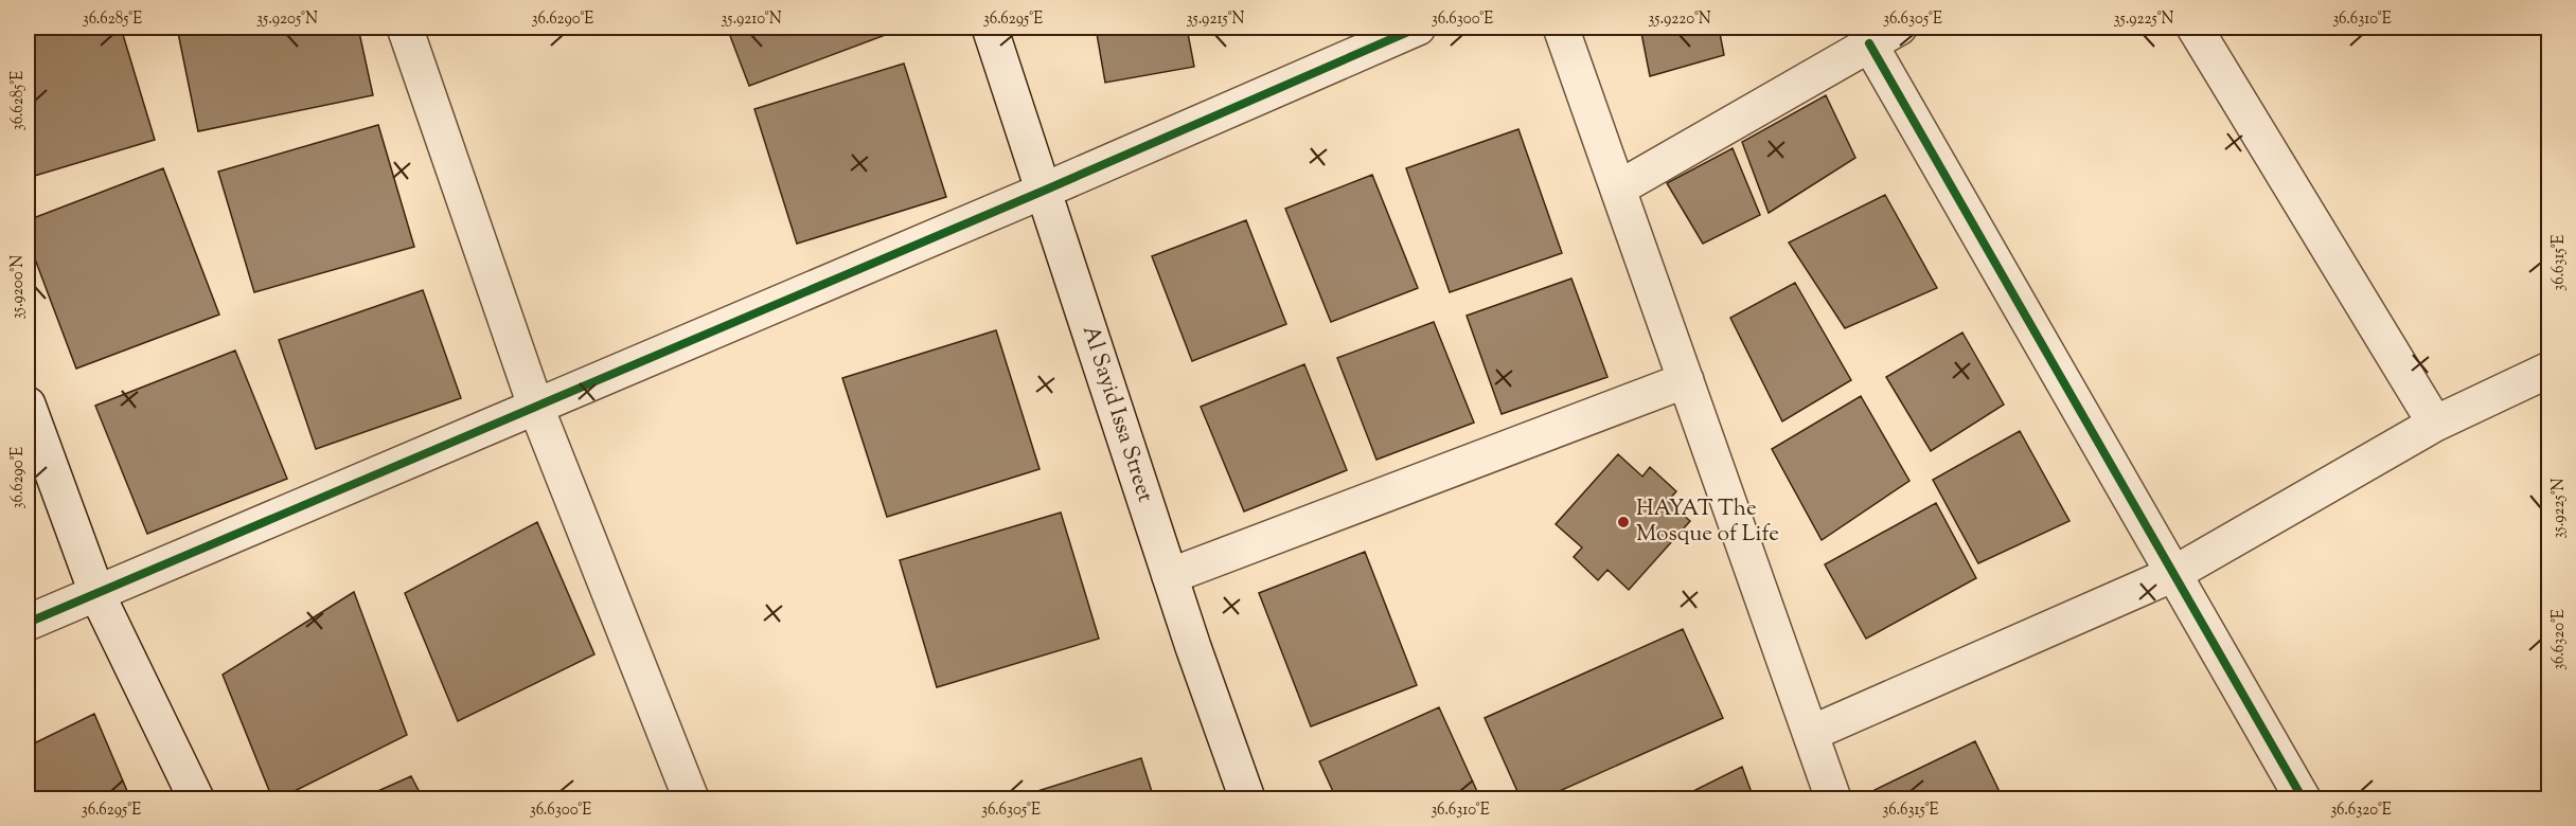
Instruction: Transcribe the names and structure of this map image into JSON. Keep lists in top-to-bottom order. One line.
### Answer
{"streets":{"street":["Al Sayid Issa Street"]},"places":["HAYAT The Mosque of Life"],"coordinates":["36.6285°E","35.9205°N","36.6290°E","35.9210°N","36.6295°E","35.9215°N","36.6300°E","35.9220°N","36.6305°E","35.9225°N","36.6310°E","36.6315°E","35.9200°N","36.6320°E"]}
